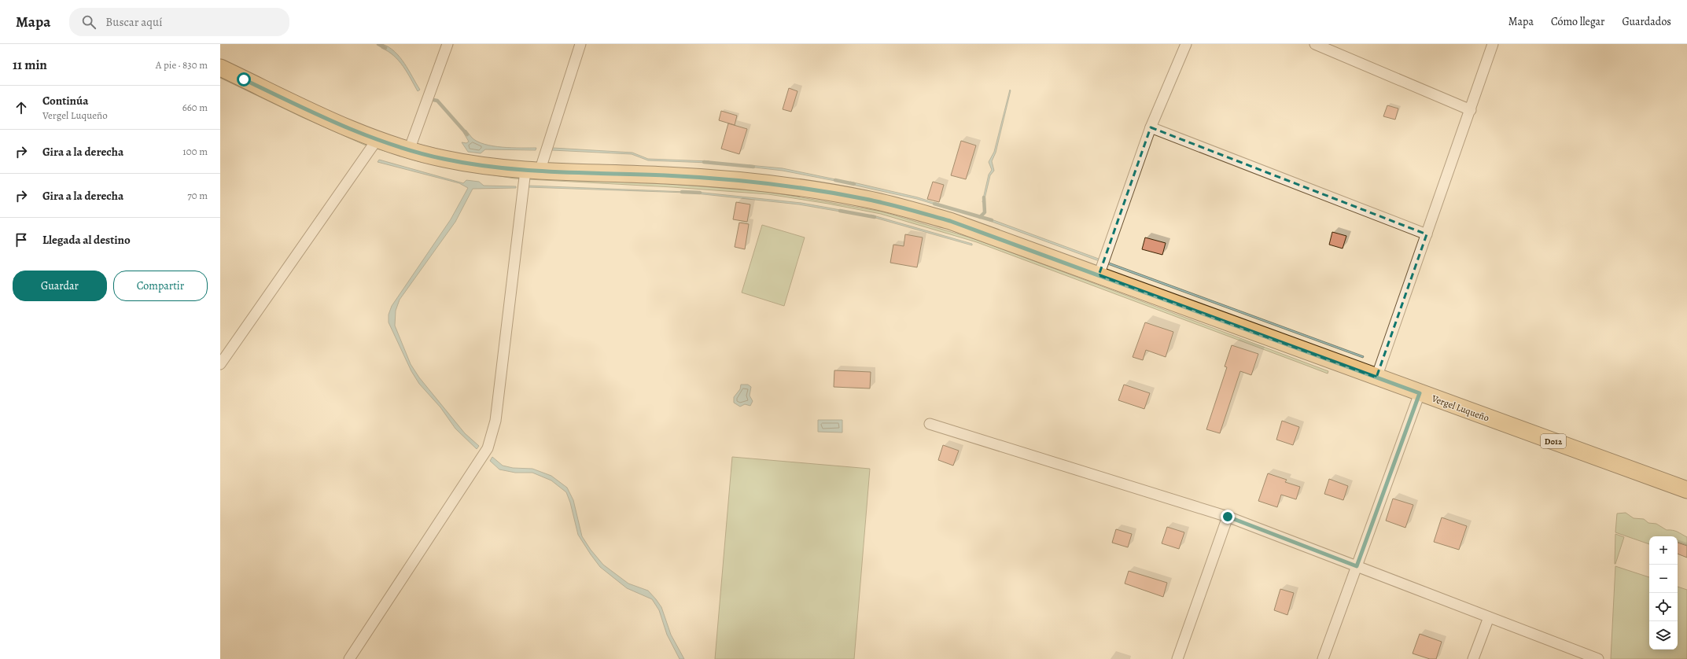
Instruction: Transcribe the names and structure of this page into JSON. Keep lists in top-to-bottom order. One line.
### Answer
{"streets":{"main road":["Vergel Luqueño","D012"]},"page":{"header":"Mapa","search":"Buscar aquí","nav":["Mapa","Cómo llegar","Guardados"],"heading":["11 min","A pie · 830 m"],"list":[["Continúa","Vergel Luqueño","660 m"],["Gira a la derecha","100 m"],["Gira a la derecha","70 m"],"Llegada al destino"],"buttons":["Guardar","Compartir"],"map_buttons":["+","−"]}}
